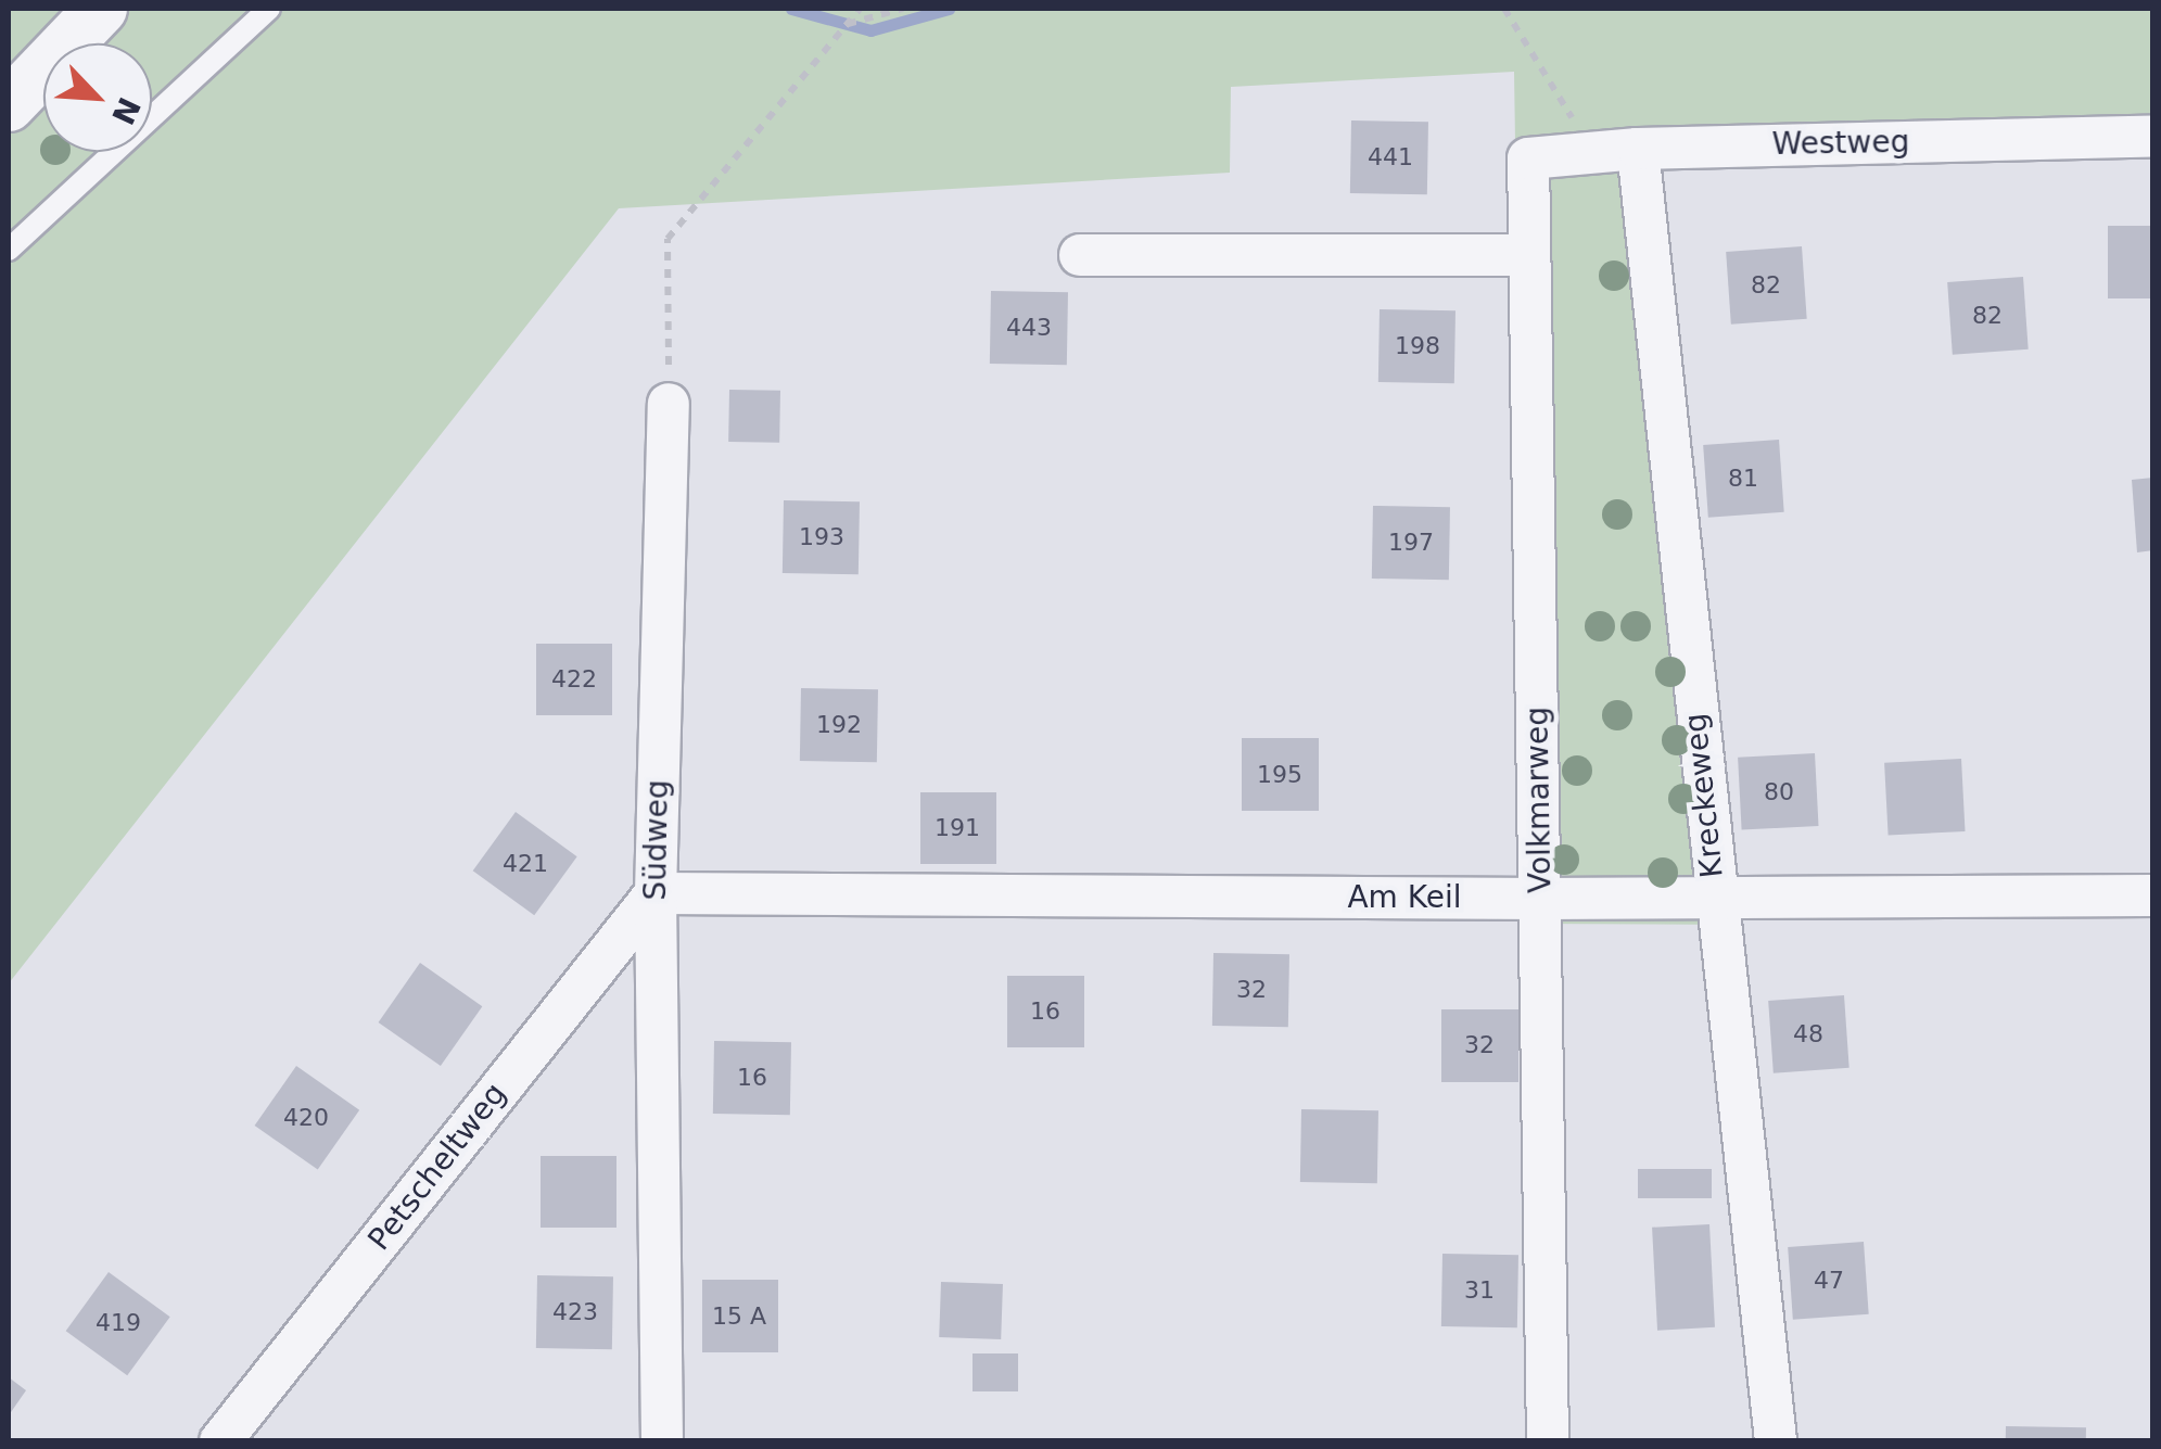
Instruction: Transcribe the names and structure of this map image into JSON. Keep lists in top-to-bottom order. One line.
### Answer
{"streets":{"street":["Westweg","Kreckeweg","Volkmarweg","Südweg","Am Keil","Petscheltweg"]},"crossings":[["Westweg","Kreckeweg"],["Westweg","Volkmarweg"],["Kreckeweg","Am Keil"],["Volkmarweg","Am Keil"],["Südweg","Am Keil"],["Südweg","Petscheltweg"],["Am Keil","Petscheltweg"]],"house_numbers":["441","82","82","443","198","81","193","197","422","192","195","80","191","421","32","16","48","32","16","420","47","31","423","15 A","419"],"north":"bottom right"}
